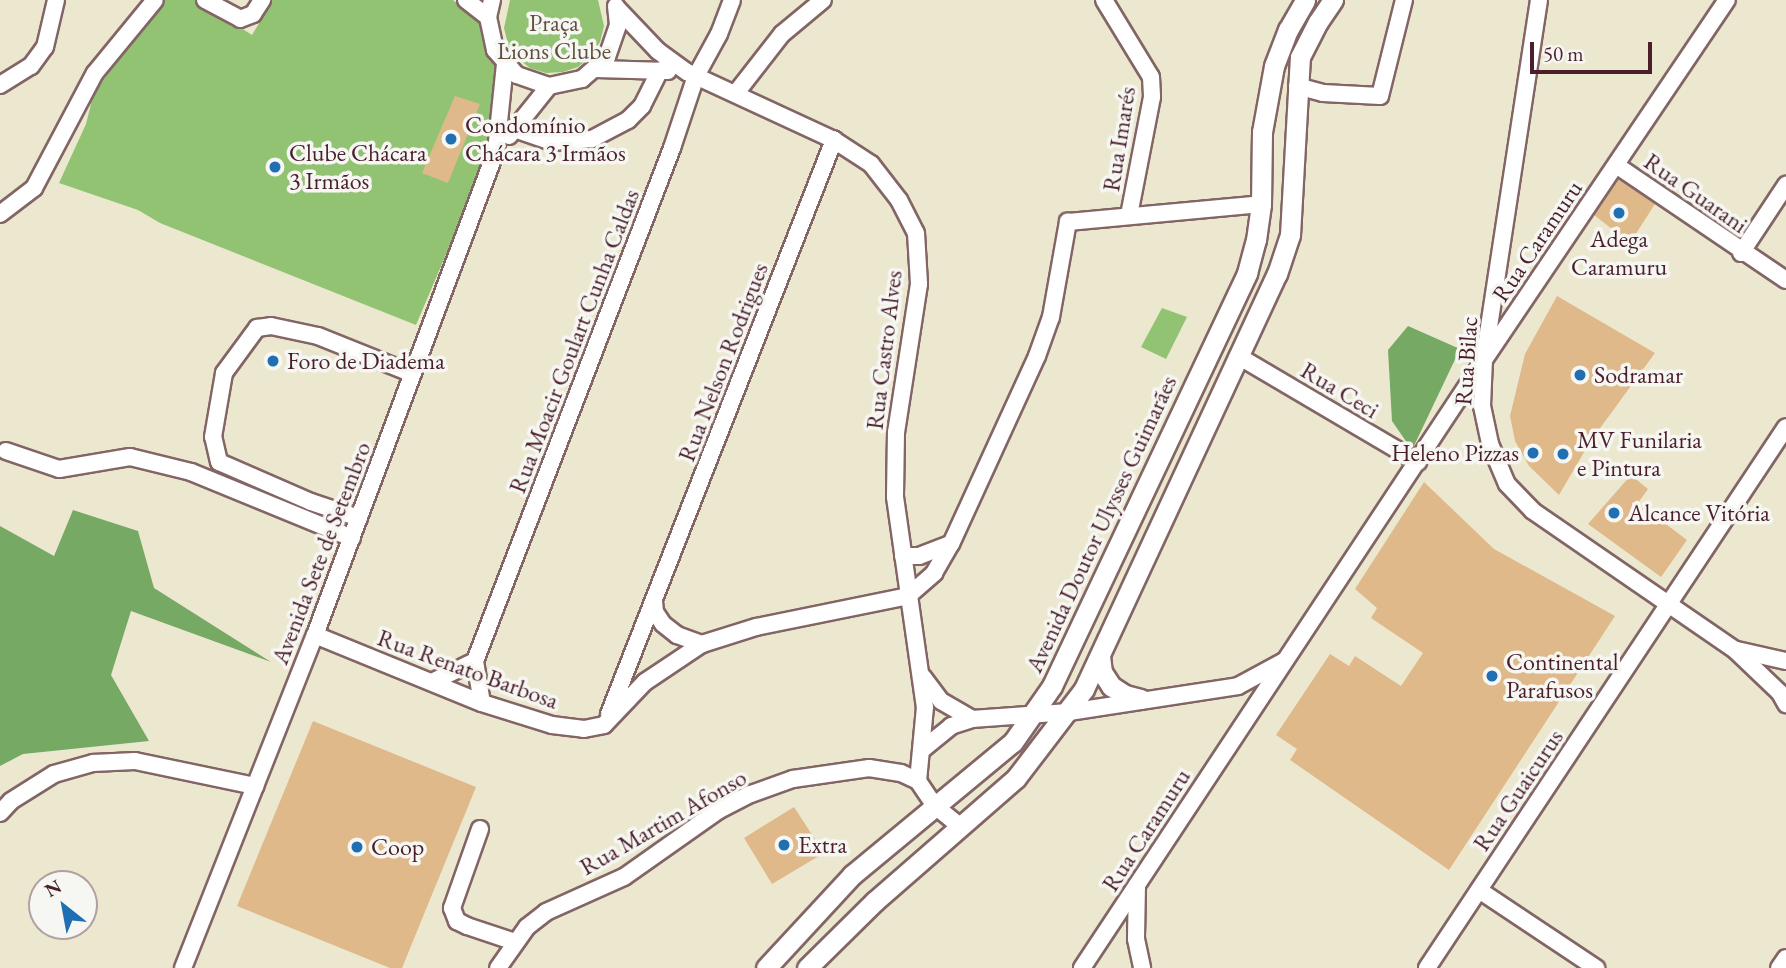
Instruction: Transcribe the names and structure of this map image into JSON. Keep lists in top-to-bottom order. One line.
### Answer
{"streets":{"main road":["Avenida Doutor Ulysses Guimarães"],"street":["Rua Imarés","Rua Guarani","Rua Caramuru","Rua Moacir Goulart Cunha Caldas","Rua Castro Alves","Rua Bilac","Rua Nelson Rodrigues","Rua Ceci","Avenida Sete de Setembro","Rua Renato Barbosa","Rua Guaicurus","Rua Martim Afonso"]},"crossings":[["Rua Guarani","Rua Caramuru"],["Rua Caramuru","Rua Bilac"],["Rua Caramuru","Rua Ceci"],["Rua Moacir Goulart Cunha Caldas","Rua Castro Alves"],["Rua Castro Alves","Rua Nelson Rodrigues"],["Rua Castro Alves","Rua Martim Afonso"],["Rua Bilac","Rua Guaicurus"],["Rua Nelson Rodrigues","Rua Renato Barbosa"],["Avenida Sete de Setembro","Rua Renato Barbosa"]],"parks":["Praça Lions Clube"],"places":["Condomínio Chácara 3 Irmãos","Clube Chácara 3 Irmãos","Adega Caramuru","Foro de Diadema","Sodramar","Heleno Pizzas","MV Funilaria e Pintura","Alcance Vitória","Continental Parafusos","Extra","Coop"],"scale_bar":"50 m","north":"top left"}
